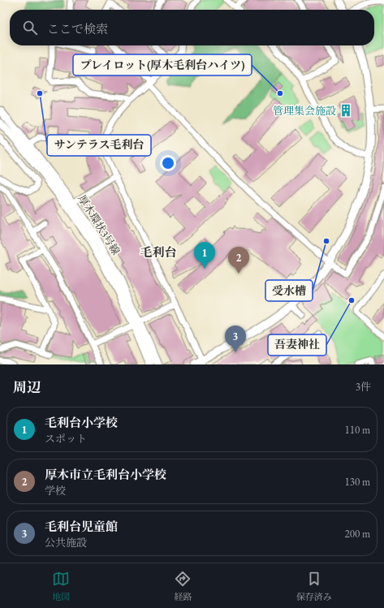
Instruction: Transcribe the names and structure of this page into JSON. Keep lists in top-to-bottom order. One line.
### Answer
{"streets":{"street":["厚木環状3号線"]},"districts":["毛利台"],"places":{"other":["サンテラス毛利台","プレイロット(厚木毛利台ハイツ)","受水槽","吾妻神社"],"building":["管理集会施設"]},"page":{"search":"ここで検索","pins":["1","2","3"],"heading":["周辺","3件"],"list":[{"mark":"1","name":"毛利台小学校","note":"スポット","value":"110 m"},{"mark":"2","name":"厚木市立毛利台小学校","note":"学校","value":"130 m"},{"mark":"3","name":"毛利台児童館","note":"公共施設","value":"200 m"}],"nav":["地図","経路","保存済み"]}}
